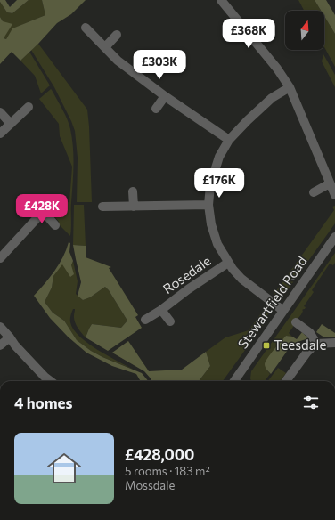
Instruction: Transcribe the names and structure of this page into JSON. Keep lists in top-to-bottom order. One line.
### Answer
{"streets":{"street":["Rosedale","Stewartfield Road"]},"places":{"transit":["Teesdale"]},"north":"top","page":{"price":["£368K","£303K","£176K","£428K"],"heading":"4 homes","list":[{"name":"£428,000","note":"5 rooms · 183 m² · Mossdale"}]}}
